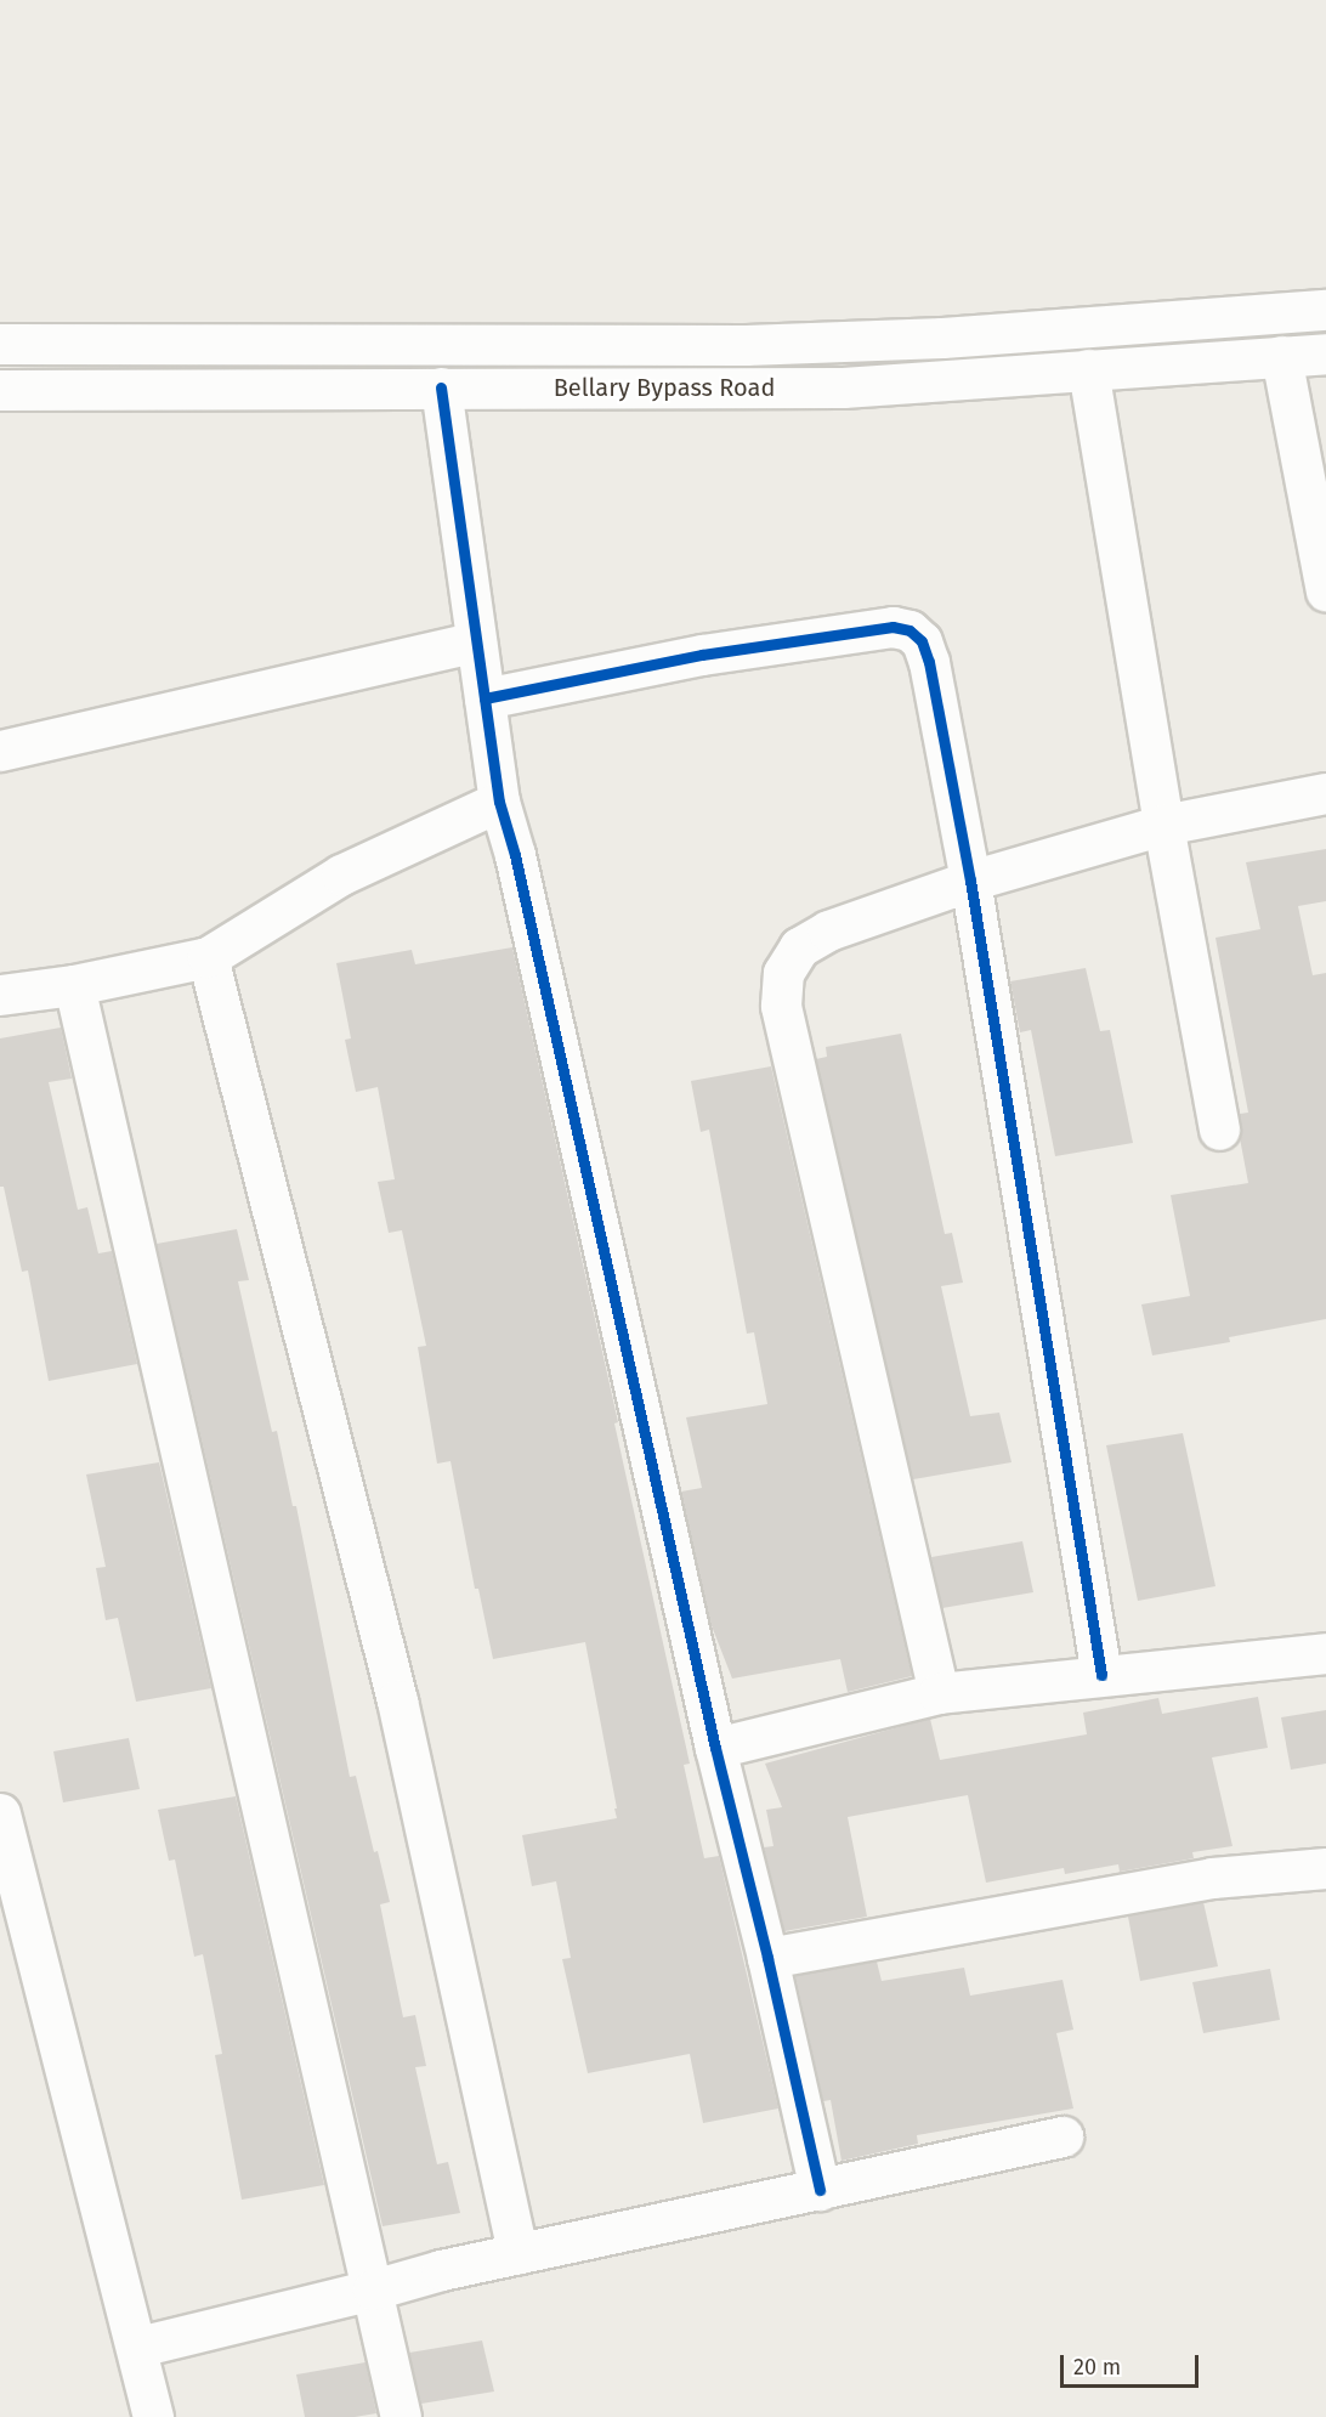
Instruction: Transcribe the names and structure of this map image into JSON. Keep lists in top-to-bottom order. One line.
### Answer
{"streets":{"street":["Bellary Bypass Road"]},"scale_bar":"20 m"}
